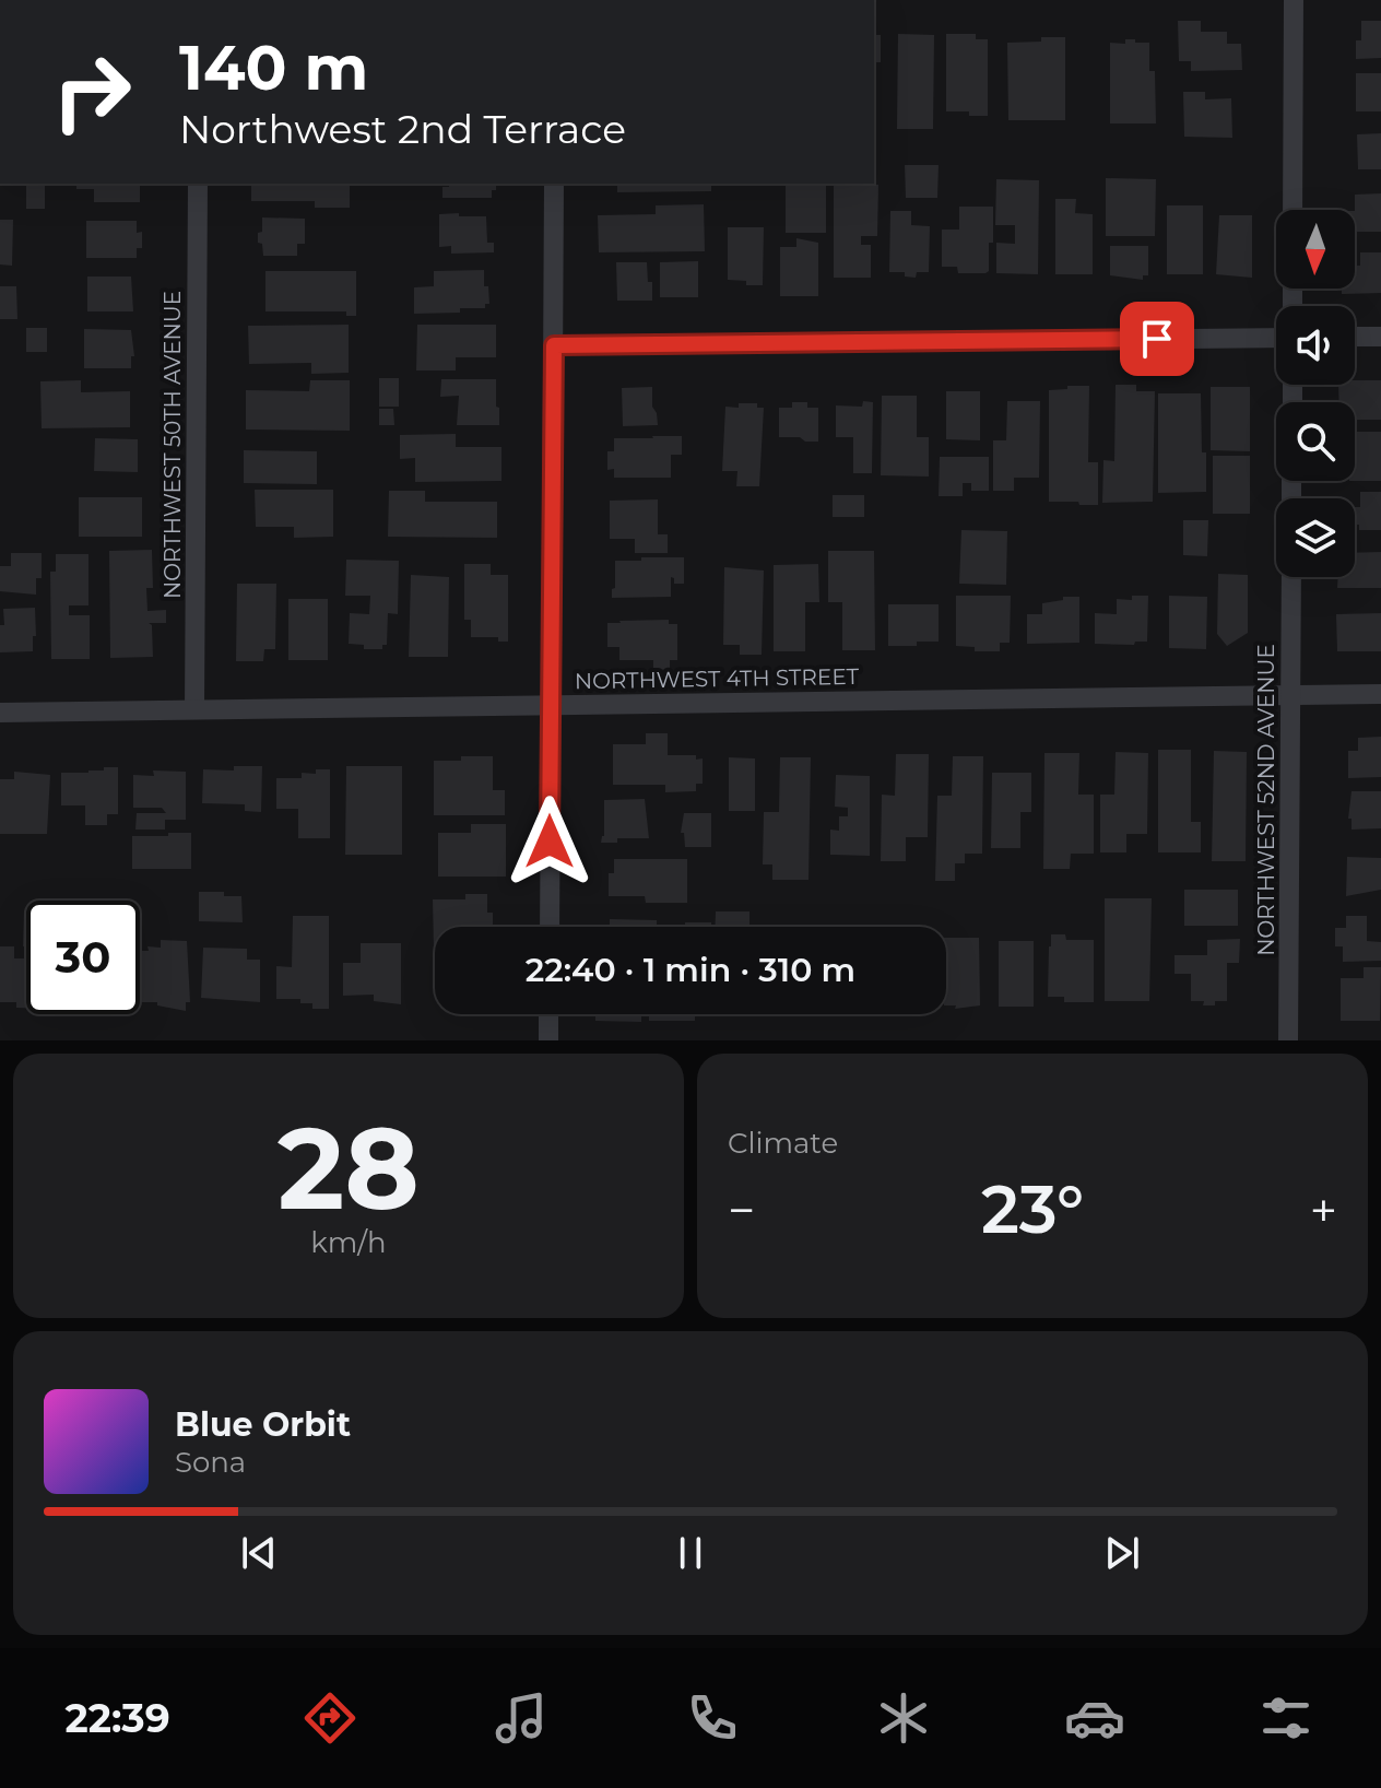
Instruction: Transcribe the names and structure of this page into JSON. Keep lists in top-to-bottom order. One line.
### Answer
{"streets":{"street":["NORTHWEST 50TH AVENUE","NORTHWEST 4TH STREET","NORTHWEST 52ND AVENUE"]},"crossings":[["NORTHWEST 50TH AVENUE","NORTHWEST 4TH STREET"],["NORTHWEST 4TH STREET","NORTHWEST 52ND AVENUE"]],"north":"bottom","page":{"turn":["140 m","Northwest 2nd Terrace"],"limit":"30","trip":"22:40 · 1 min · 310 m","tile":[["28","km/h"],"Climate"],"heat":["−","23°","+"],"song":["Blue Orbit","Sona"],"tabs":"22:39"}}
